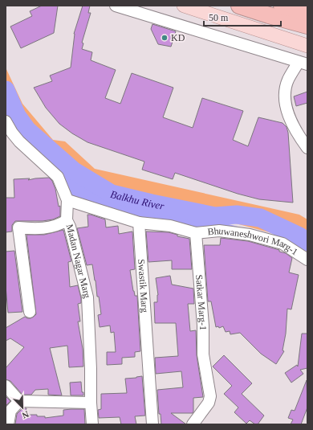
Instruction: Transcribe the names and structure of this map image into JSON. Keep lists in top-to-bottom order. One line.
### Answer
{"streets":{"street":["Bhuwaneshwori Marg-1","Madan Nagar Marg","Swastik Marg","Satkar Marg-1"]},"crossings":[["Bhuwaneshwori Marg-1","Satkar Marg-1"]],"water":["Balkhu River"],"places":["KD"],"scale_bar":"50 m","north":"bottom right"}
